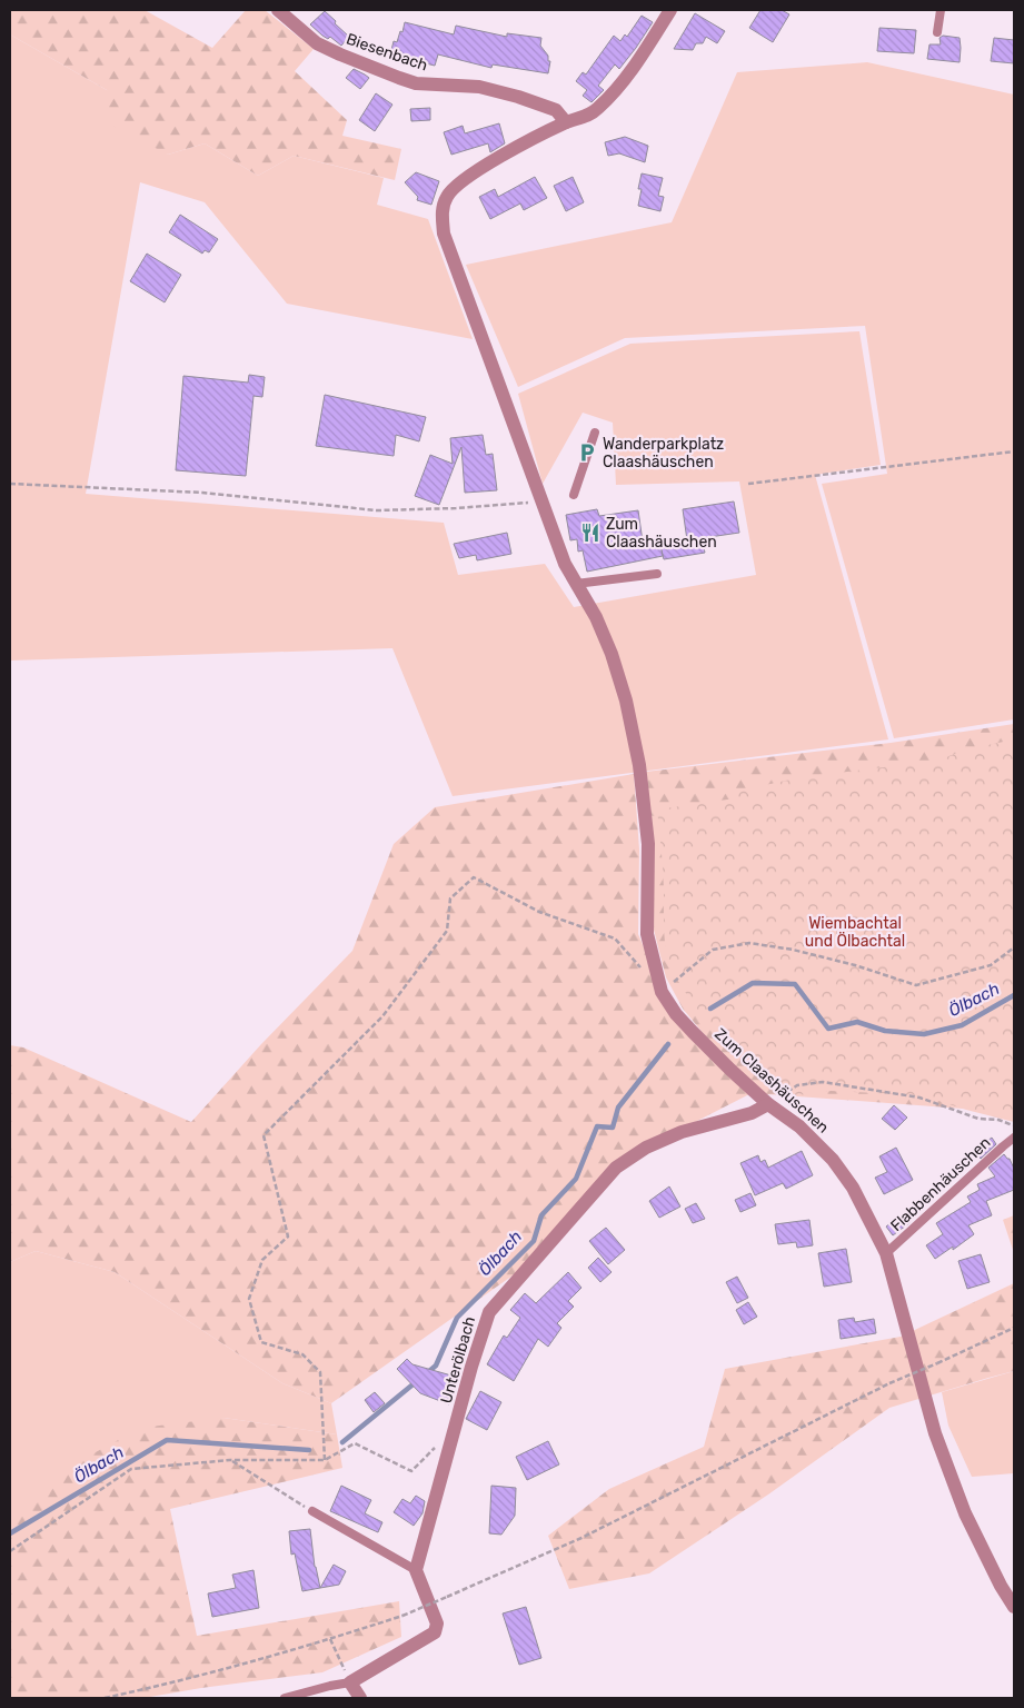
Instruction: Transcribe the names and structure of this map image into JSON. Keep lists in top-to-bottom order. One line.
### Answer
{"streets":{"street":["Biesenbach","Zum Claashäuschen","Unterölbach"],"lane":["Flabbenhäuschen"]},"crossings":[["Biesenbach","Zum Claashäuschen"],["Zum Claashäuschen","Flabbenhäuschen"],["Zum Claashäuschen","Unterölbach"]],"water":["Ölbach"],"parks":["Wiembachtal und Ölbachtal"],"places":{"parking":["Wanderparkplatz Claashäuschen"],"restaurant":["Zum Claashäuschen"]}}
